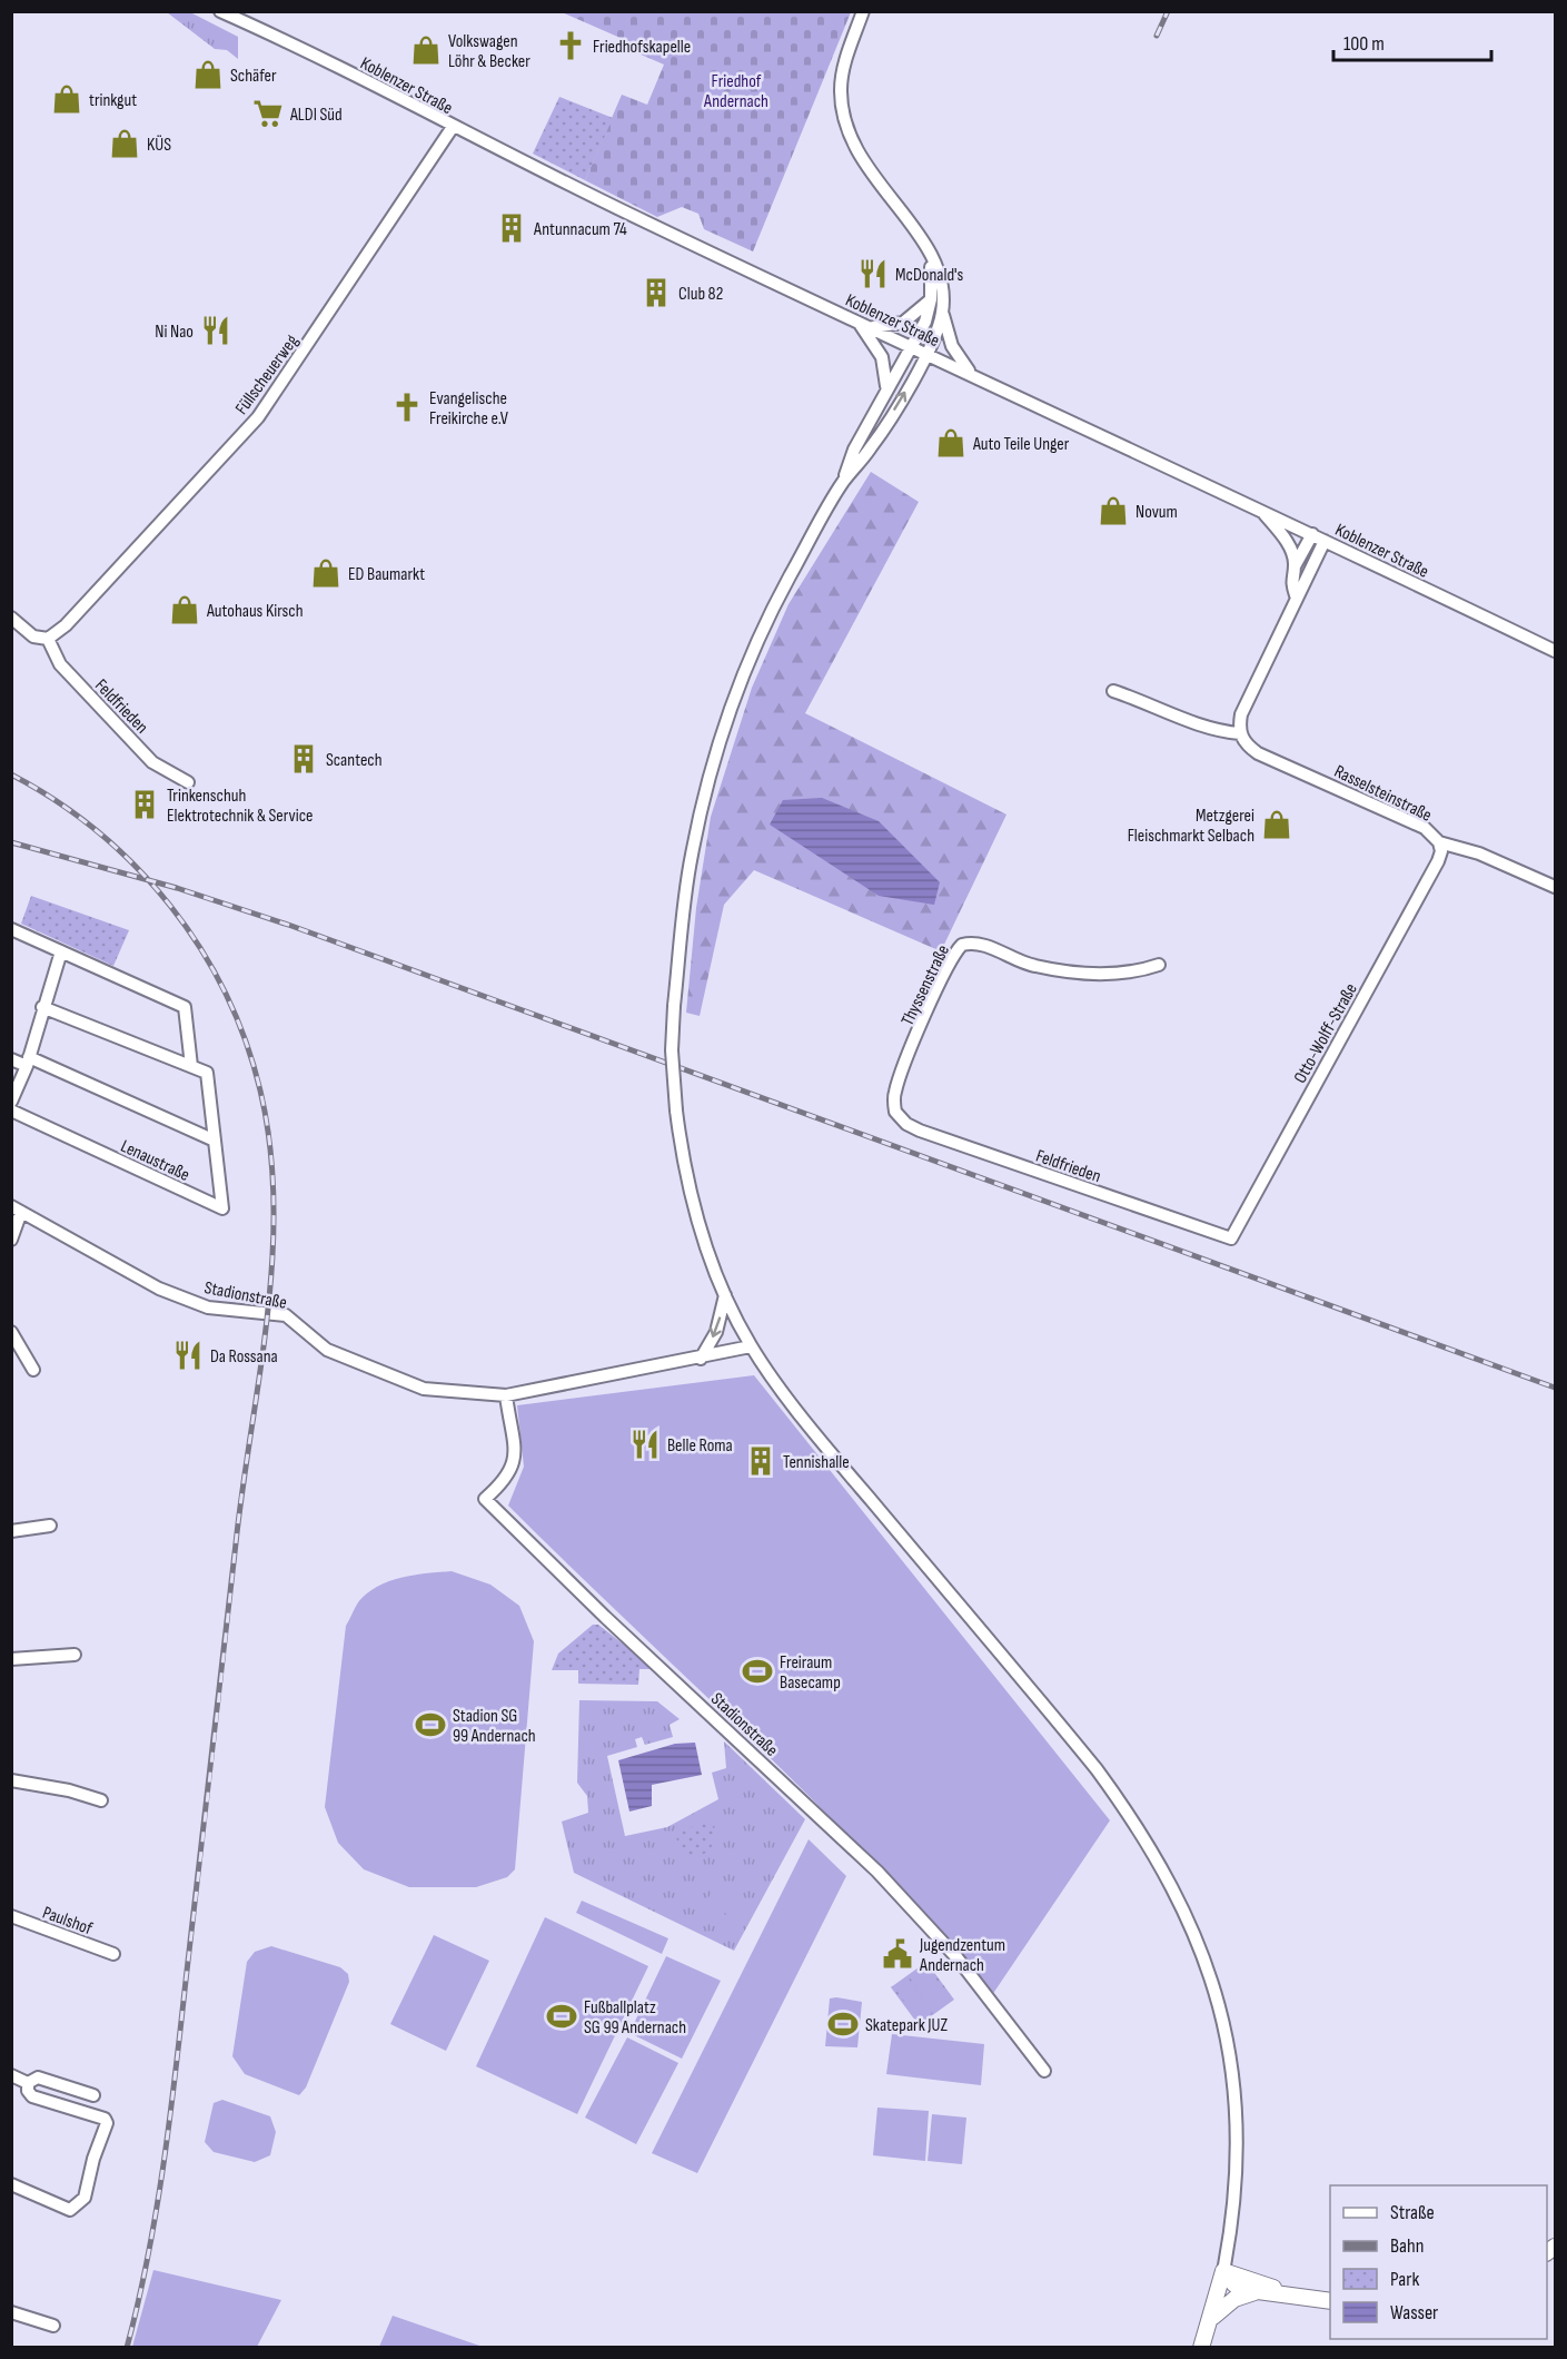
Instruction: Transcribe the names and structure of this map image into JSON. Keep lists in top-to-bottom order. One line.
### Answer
{"streets":{"street":["Koblenzer Straße","Füllscheuerweg","Feldfrieden","Rasselsteinstraße","Thyssenstraße","Otto-Wolff-Straße","Lenaustraße","Stadionstraße","Paulshof"]},"crossings":[["Koblenzer Straße","Füllscheuerweg"],["Füllscheuerweg","Feldfrieden"],["Feldfrieden","Thyssenstraße"],["Feldfrieden","Otto-Wolff-Straße"],["Rasselsteinstraße","Otto-Wolff-Straße"]],"parks":["Friedhof Andernach"],"places":{"church":["Friedhofskapelle","Evangelische Freikirche e.V"],"shop":["Volkswagen Löhr & Becker","Schäfer","trinkgut","KÜS","Auto Teile Unger","Novum","ED Baumarkt","Autohaus Kirsch","Metzgerei Fleischmarkt Selbach"],"supermarket":["ALDI Süd"],"building":["Antunnacum 74","Club 82","Scantech","Trinkenschuh Elektrotechnik & Service","Tennishalle"],"restaurant":["McDonald's","Ni Nao","Da Rossana","Belle Roma"],"sports":["Freiraum Basecamp","Stadion SG 99 Andernach","Fußballplatz SG 99 Andernach","Skatepark JUZ"],"public building":["Jugendzentum Andernach"]},"legend":["Straße","Bahn","Park","Wasser"],"scale_bar":"100 m"}
